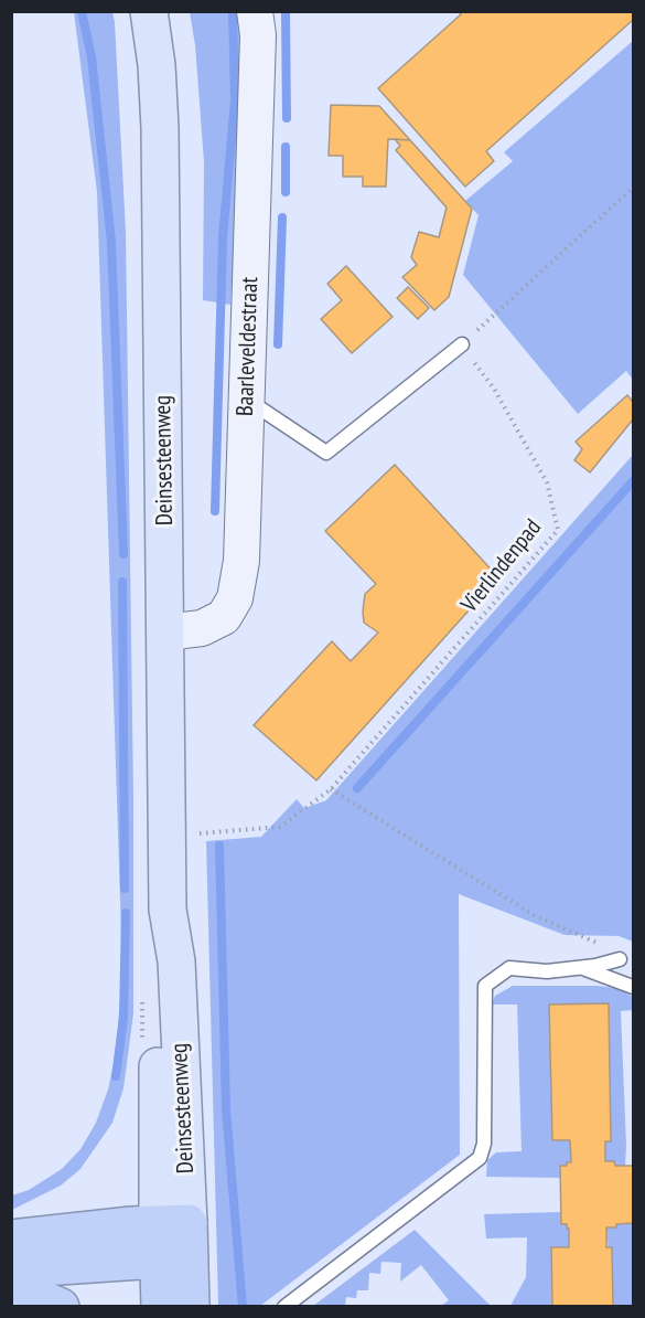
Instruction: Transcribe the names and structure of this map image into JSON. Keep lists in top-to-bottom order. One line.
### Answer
{"streets":{"highway":["Deinsesteenweg"],"street":["Baarleveldestraat"],"path":["Vierlindenpad"]},"crossings":[["Baarleveldestraat","Deinsesteenweg"]]}
